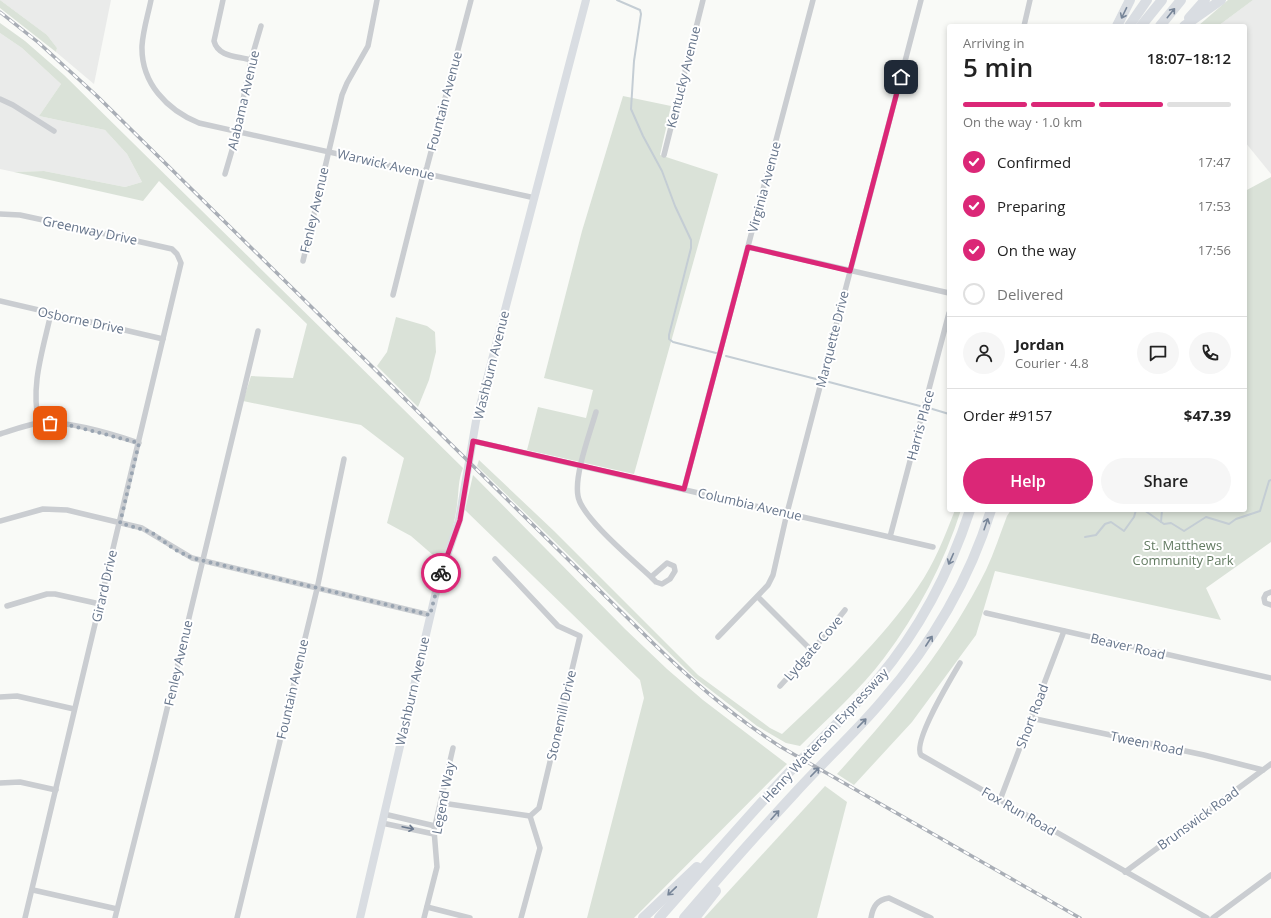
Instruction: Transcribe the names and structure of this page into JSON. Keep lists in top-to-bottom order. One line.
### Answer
{"streets":{"highway":["Henry Watterson Expressway"],"street":["Kentucky Avenue","Alabama Avenue","Fountain Avenue","Warwick Avenue","Virginia Avenue","Fenley Avenue","Greenway Drive","Osborne Drive","Marquette Drive","Washburn Avenue","Harris Place","Columbia Avenue","Girard Drive","Beaver Road","Lydgate Cove","Stonemill Drive","Short Road","Tween Road","Legend Way","Fox Run Road","Brunswick Road"]},"crossings":[["Alabama Avenue","Warwick Avenue"],["Fountain Avenue","Warwick Avenue"],["Warwick Avenue","Fenley Avenue"],["Warwick Avenue","Washburn Avenue"],["Virginia Avenue","Columbia Avenue"],["Greenway Drive","Girard Drive"],["Osborne Drive","Girard Drive"],["Marquette Drive","Columbia Avenue"],["Washburn Avenue","Columbia Avenue"],["Harris Place","Columbia Avenue"],["Beaver Road","Short Road"],["Short Road","Tween Road"],["Short Road","Fox Run Road"],["Tween Road","Brunswick Road"],["Fox Run Road","Brunswick Road"]],"parks":["St. Matthews Community Park"],"page":{"heading":["5 min","Arriving in","18:07–18:12"],"panel":["Jordan","Courier · 4.8","Order #9157","$47.39"],"bar":"On the way · 1.0 km","list":[["Confirmed","17:47"],["Preparing","17:53"],["On the way","17:56"],"Delivered"],"buttons":["Help","Share"]}}
